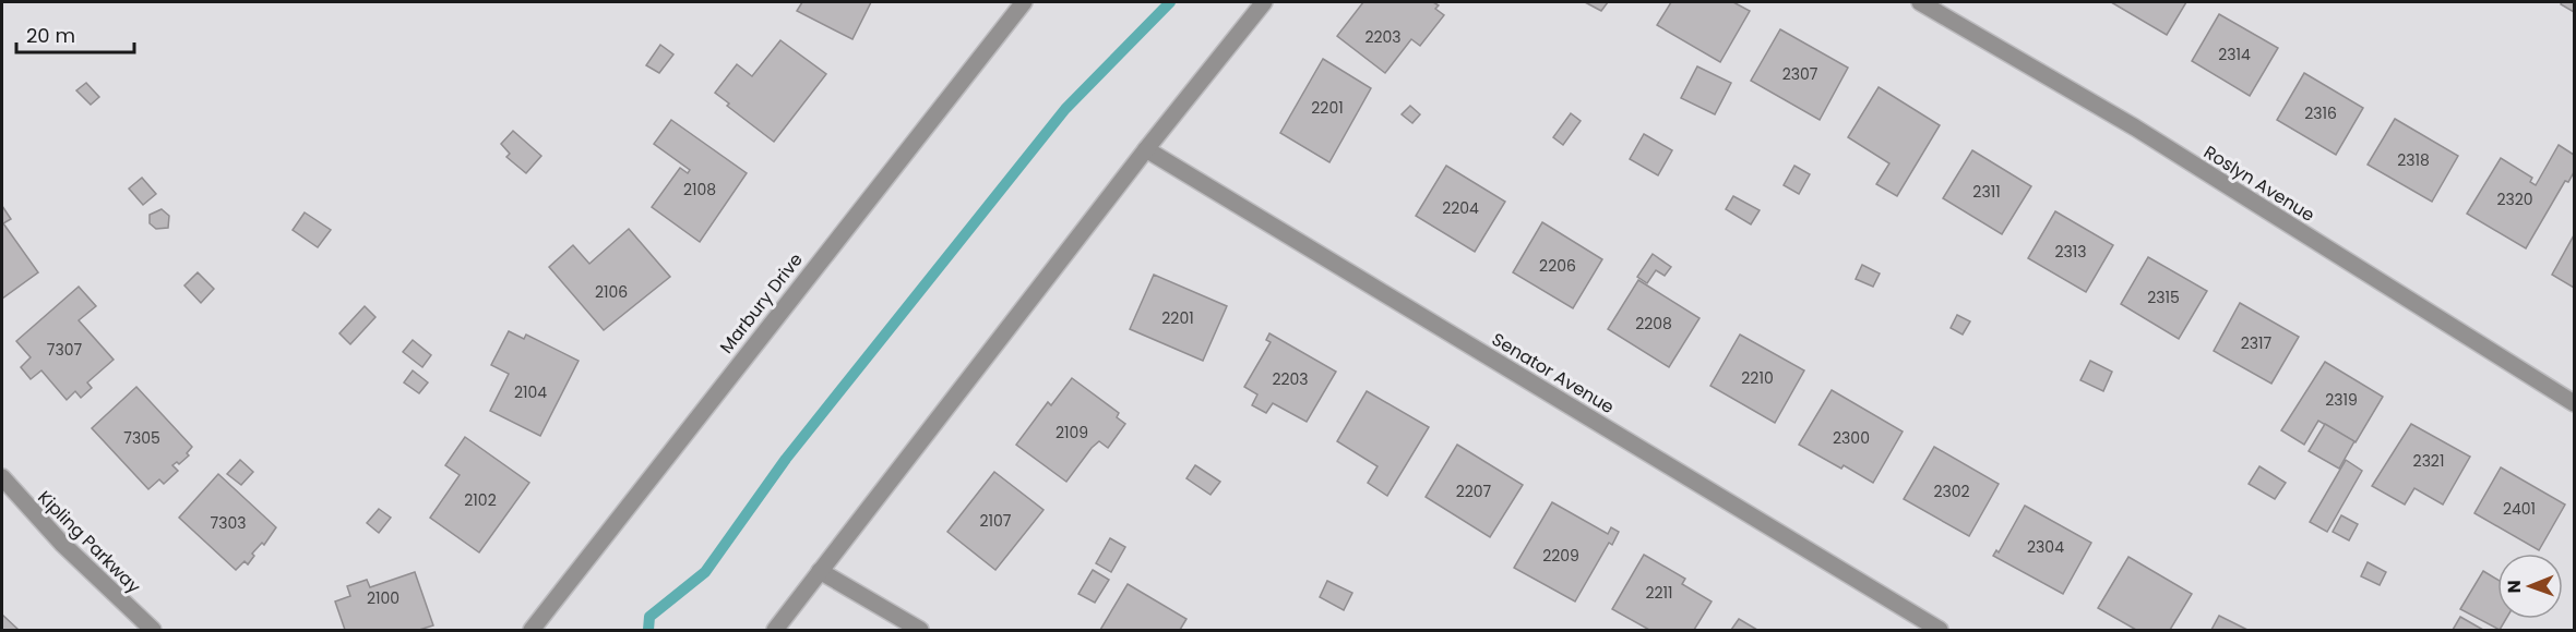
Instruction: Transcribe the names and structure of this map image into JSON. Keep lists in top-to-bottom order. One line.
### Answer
{"streets":{"street":["Roslyn Avenue","Marbury Drive","Senator Avenue","Kipling Parkway"]},"house_numbers":["2203","2314","2307","2201","2316","2318","2108","2311","2320","2204","2313","2206","2106","2315","2201","2208","2317","7307","2210","2203","2104","2319","2109","7305","2300","2321","2207","2302","2102","2401","2107","7303","2304","2209","2211","2100"],"scale_bar":"20 m","north":"left"}
